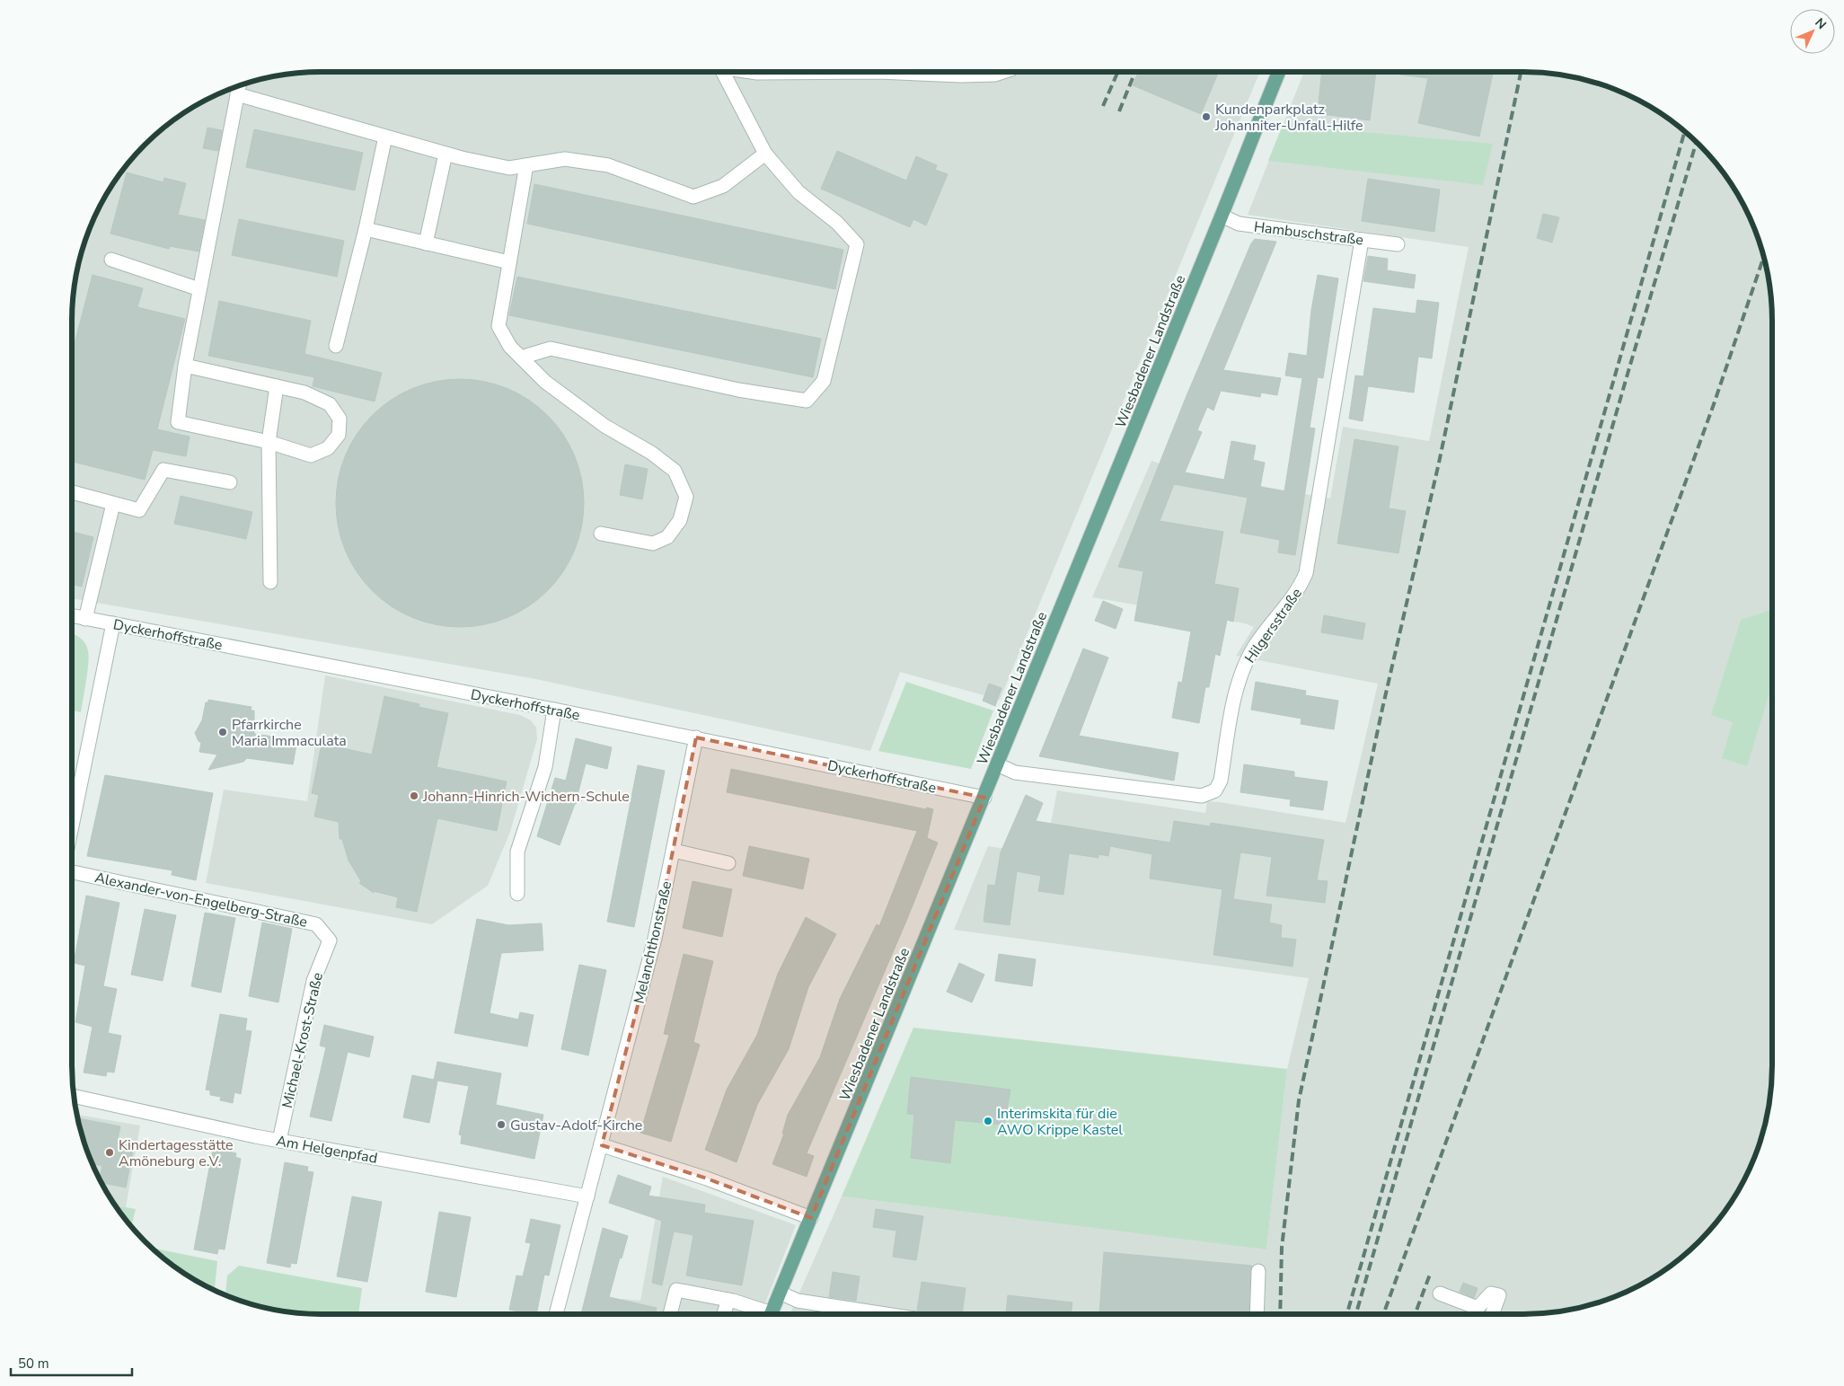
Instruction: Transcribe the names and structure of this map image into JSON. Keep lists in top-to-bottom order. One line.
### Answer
{"streets":{"main road":["Wiesbadener Landstraße"],"street":["Hambuschstraße","Hilgersstraße","Dyckerhoffstraße","Alexander-von-Engelberg-Straße","Melanchthonstraße","Michael-Krost-Straße","Am Helgenpfad"]},"crossings":[["Hambuschstraße","Wiesbadener Landstraße"],["Hambuschstraße","Hilgersstraße"],["Wiesbadener Landstraße","Hilgersstraße"],["Wiesbadener Landstraße","Dyckerhoffstraße"],["Dyckerhoffstraße","Melanchthonstraße"],["Alexander-von-Engelberg-Straße","Michael-Krost-Straße"],["Melanchthonstraße","Am Helgenpfad"],["Michael-Krost-Straße","Am Helgenpfad"]],"places":["Kundenparkplatz Johanniter-Unfall-Hilfe","Pfarrkirche Maria Immaculata","Johann-Hinrich-Wichern-Schule","Interimskita für die AWO Krippe Kastel","Gustav-Adolf-Kirche","Kindertagesstätte Amöneburg e.V."],"scale_bar":"50 m","north":"top right"}
